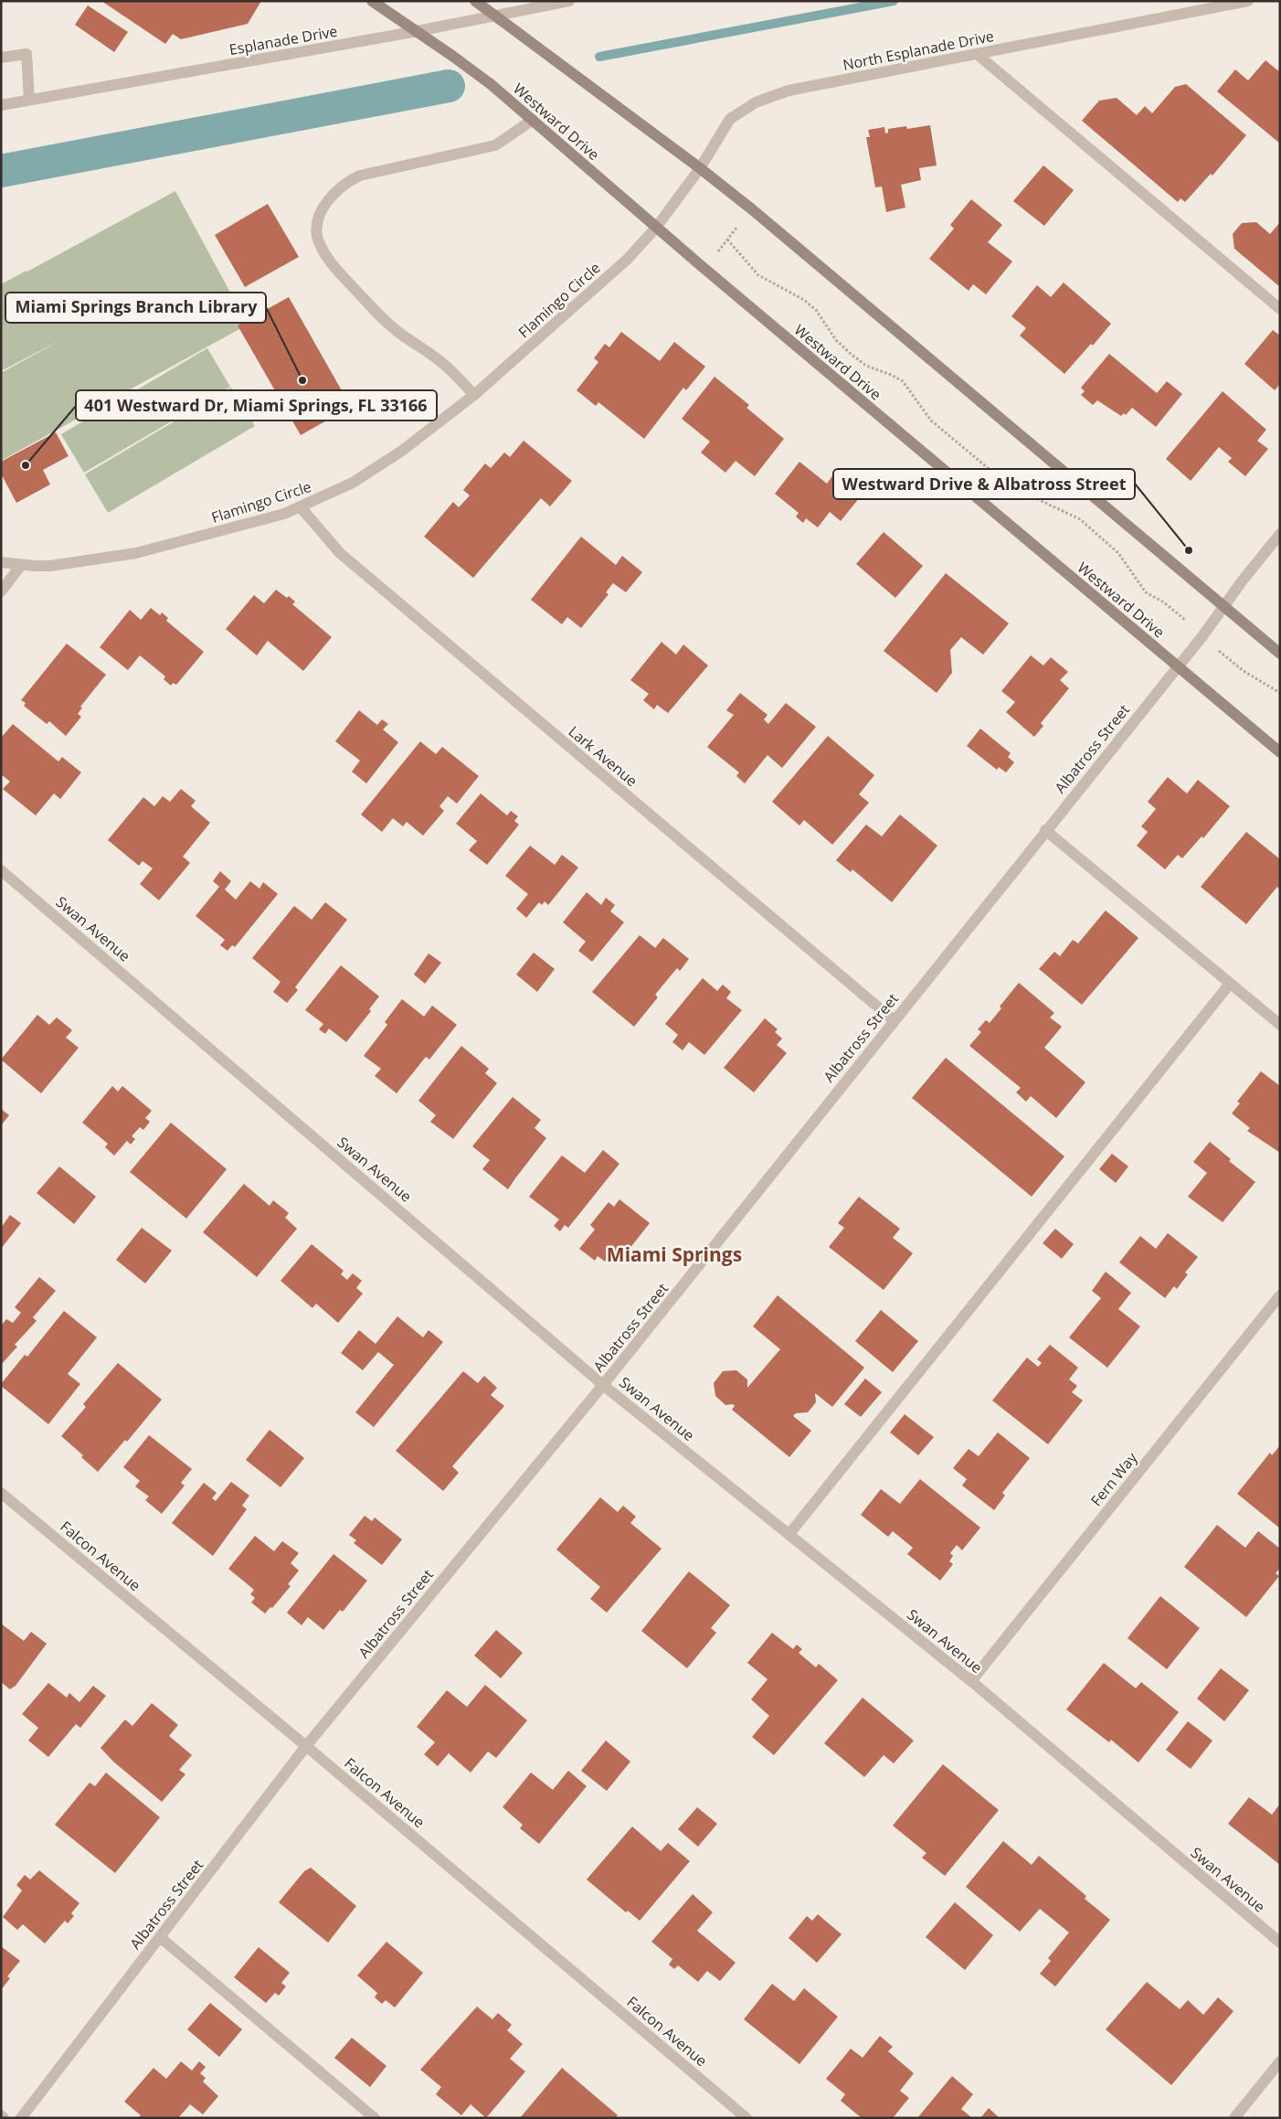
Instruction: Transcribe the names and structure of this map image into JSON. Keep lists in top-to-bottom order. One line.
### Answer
{"streets":{"street":["Esplanade Drive","North Esplanade Drive","Westward Drive","Flamingo Circle","Albatross Street","Lark Avenue","Swan Avenue","Fern Way","Falcon Avenue"]},"crossings":[["Esplanade Drive","Westward Drive"],["North Esplanade Drive","Westward Drive"],["North Esplanade Drive","Flamingo Circle"],["Westward Drive","Flamingo Circle"],["Westward Drive","Albatross Street"],["Flamingo Circle","Lark Avenue"],["Albatross Street","Lark Avenue"],["Albatross Street","Swan Avenue"],["Albatross Street","Falcon Avenue"],["Swan Avenue","Fern Way"]],"districts":["Miami Springs"],"places":["Miami Springs Branch Library","401 Westward Dr, Miami Springs, FL 33166","Westward Drive & Albatross Street"]}
